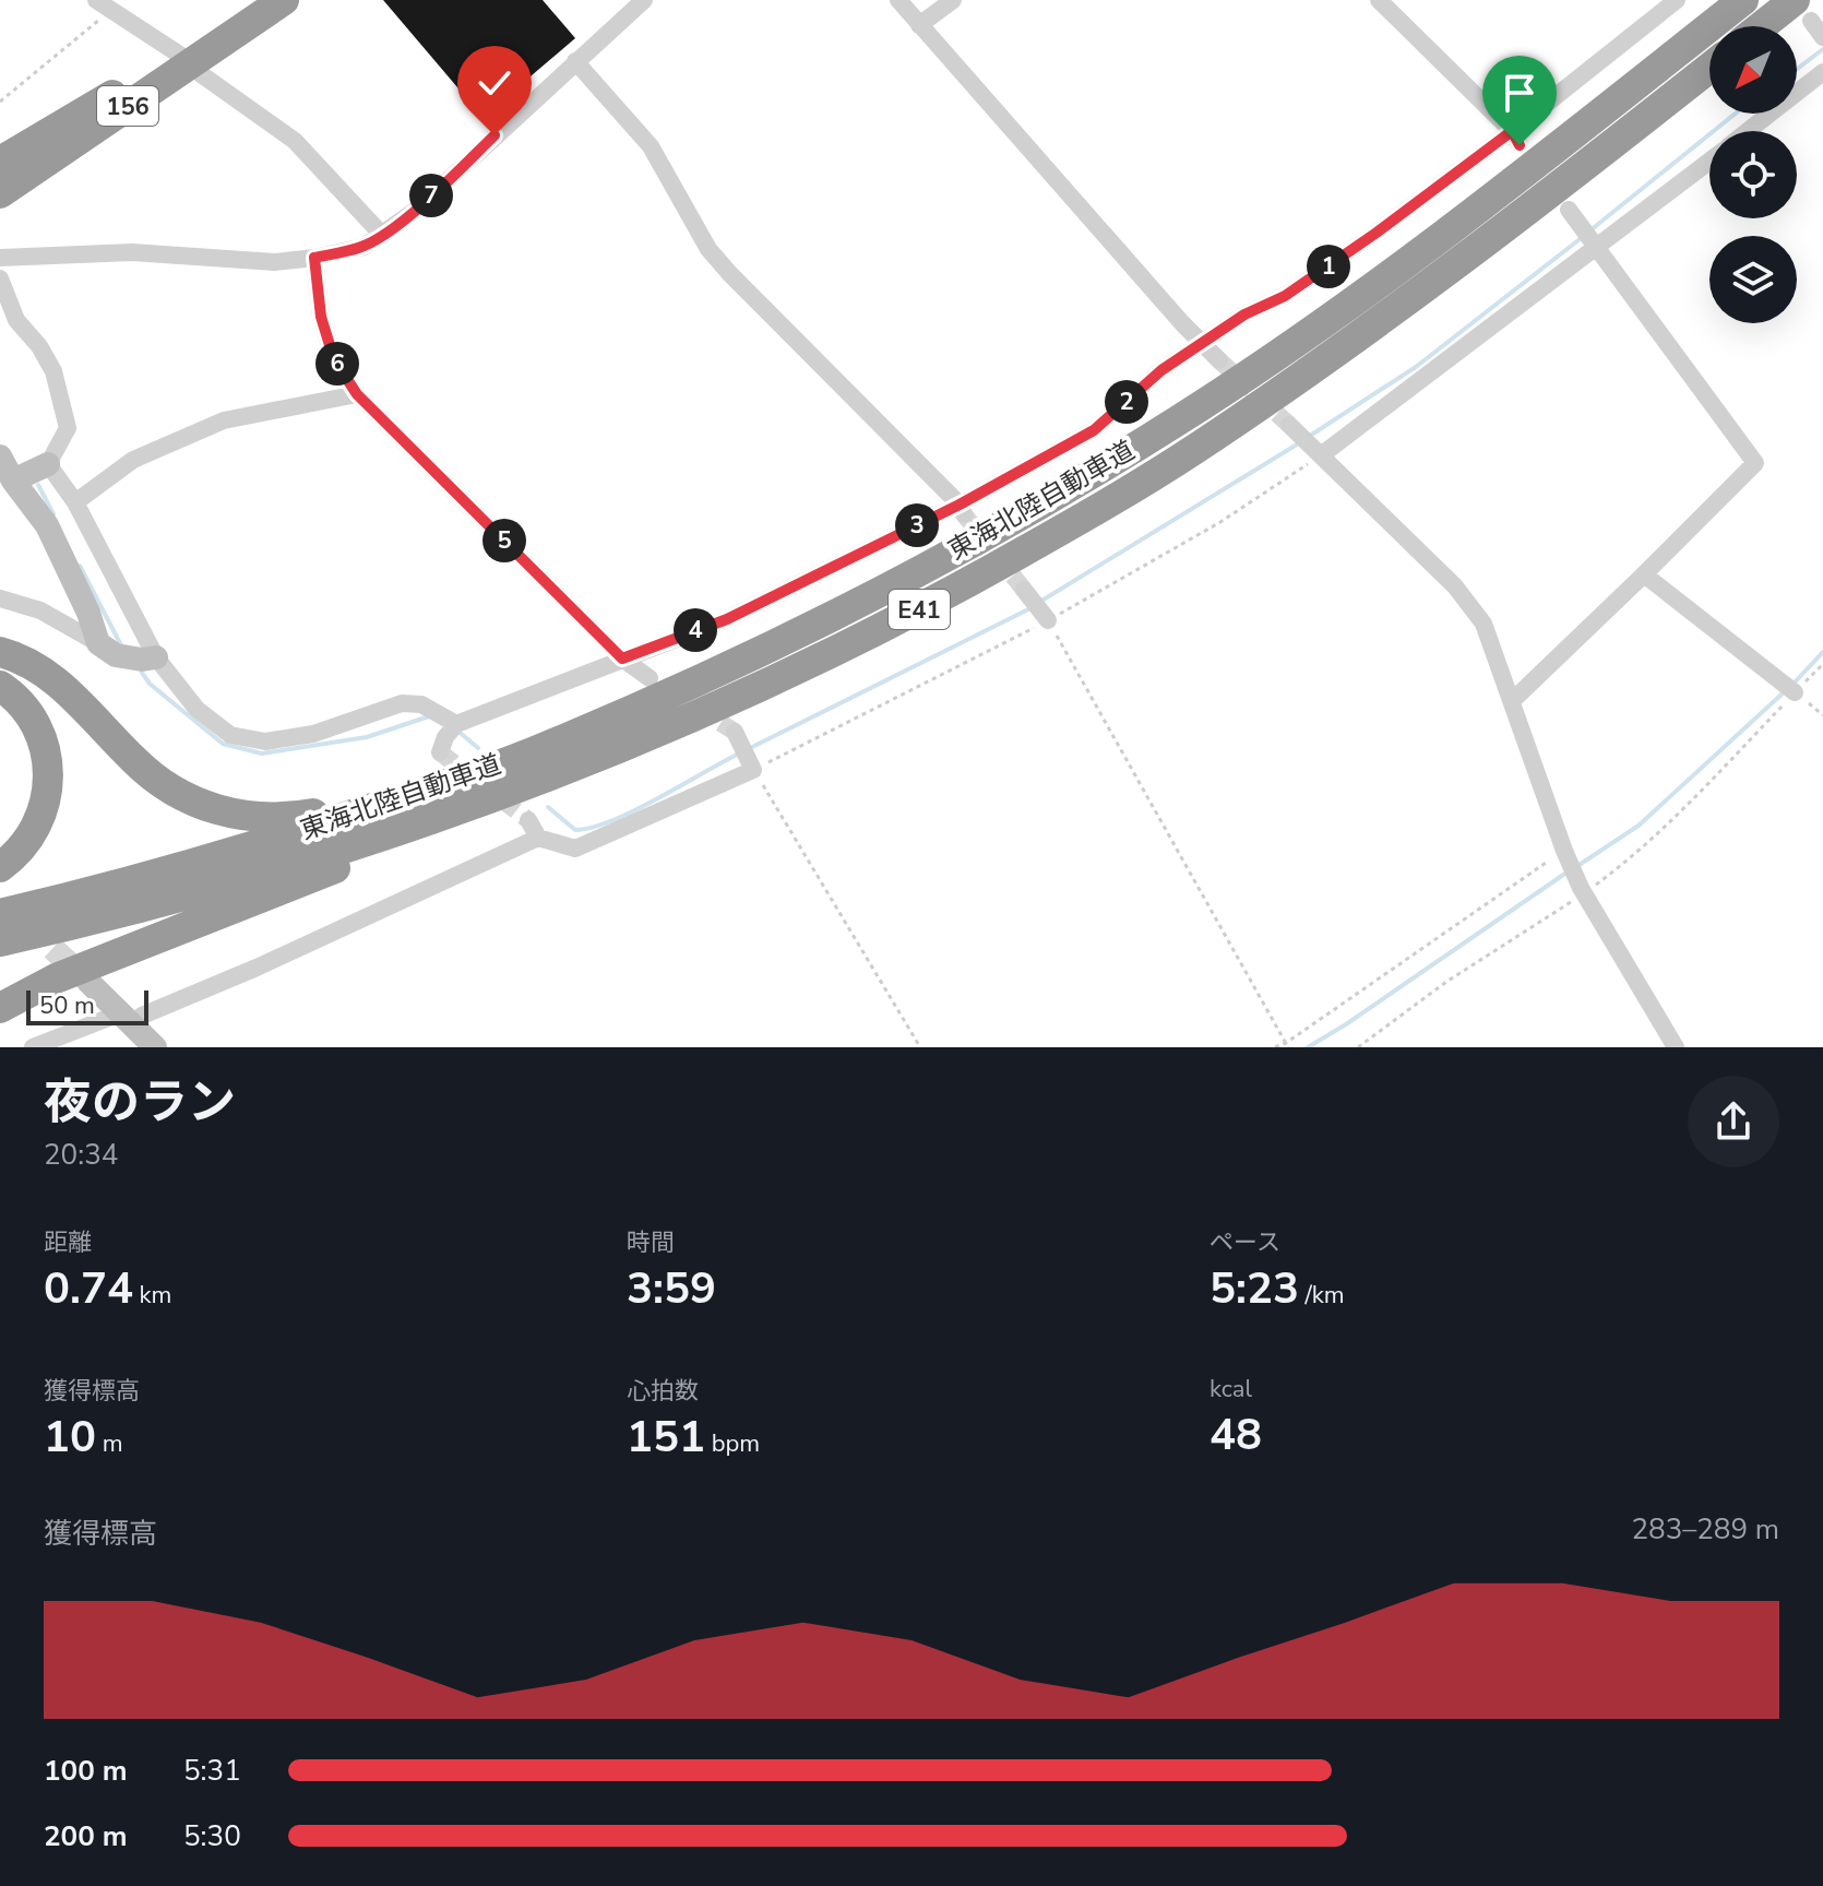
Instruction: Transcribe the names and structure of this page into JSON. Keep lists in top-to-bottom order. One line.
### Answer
{"streets":{"highway":["156","東海北陸自動車道","E41"]},"scale_bar":"50 m","north":"bottom left","page":{"pins":["7","1","6","2","3","5","4"],"scale":"50 m","heading":["夜のラン","20:34"],"stats":[["距離","0.74 km"],["時間","3:59"],["ペース","5:23 /km"],["獲得標高","10 m"],["心拍数","151 bpm"],["kcal","48"]],"chart":["獲得標高","283–289 m"],"list":[{"name":"100 m","note":"5:31"},{"name":"200 m","note":"5:30"}]}}
